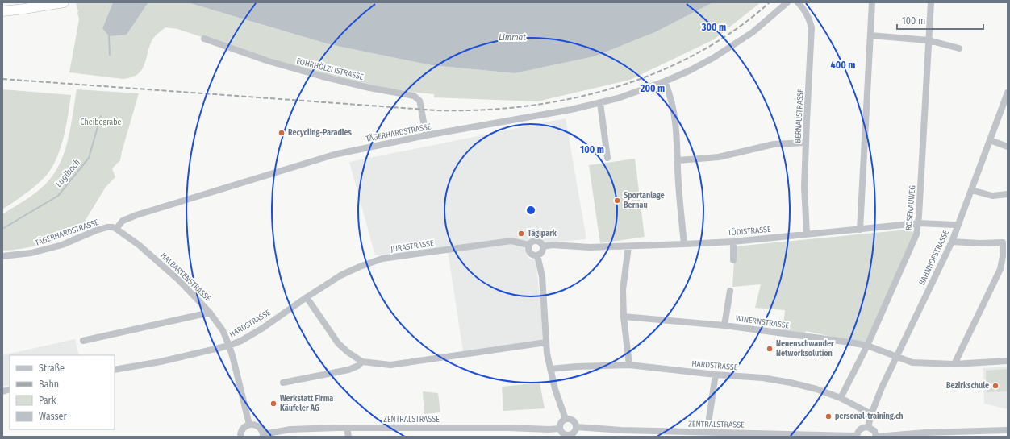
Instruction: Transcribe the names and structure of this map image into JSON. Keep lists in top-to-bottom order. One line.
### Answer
{"streets":{"street":["FOHRHÖLZLISTRASSE","BERNAUSTRASSE","TÄGERHARDSTRASSE","ROSENAUWEG","TÖDISTRASSE","JURASTRASSE","BAHNHOFSTRASSE","HALBARTENSTRASSE","WINERNSTRASSE","HARDSTRASSE","ZENTRALSTRASSE"]},"crossings":[["FOHRHÖLZLISTRASSE","TÄGERHARDSTRASSE"],["BERNAUSTRASSE","TÖDISTRASSE"],["TÄGERHARDSTRASSE","HALBARTENSTRASSE"],["ROSENAUWEG","TÖDISTRASSE"],["ROSENAUWEG","WINERNSTRASSE"],["ROSENAUWEG","HARDSTRASSE"],["TÖDISTRASSE","JURASTRASSE"],["TÖDISTRASSE","BAHNHOFSTRASSE"],["JURASTRASSE","HARDSTRASSE"],["BAHNHOFSTRASSE","WINERNSTRASSE"],["BAHNHOFSTRASSE","HARDSTRASSE"],["HALBARTENSTRASSE","HARDSTRASSE"]],"water":["Limmat","Lugibach"],"parks":["Cheibegrabe"],"places":["Recycling-Paradies","Sportanlage Bernau","Tägipark","Neuenschwander Networksolution","Bezirkschule","Werkstatt Firma Käufeler AG","personal-training.ch"],"legend":["Straße","Bahn","Park","Wasser"],"scale_bar":"100 m","rings":["300 m","400 m","200 m","100 m"]}
